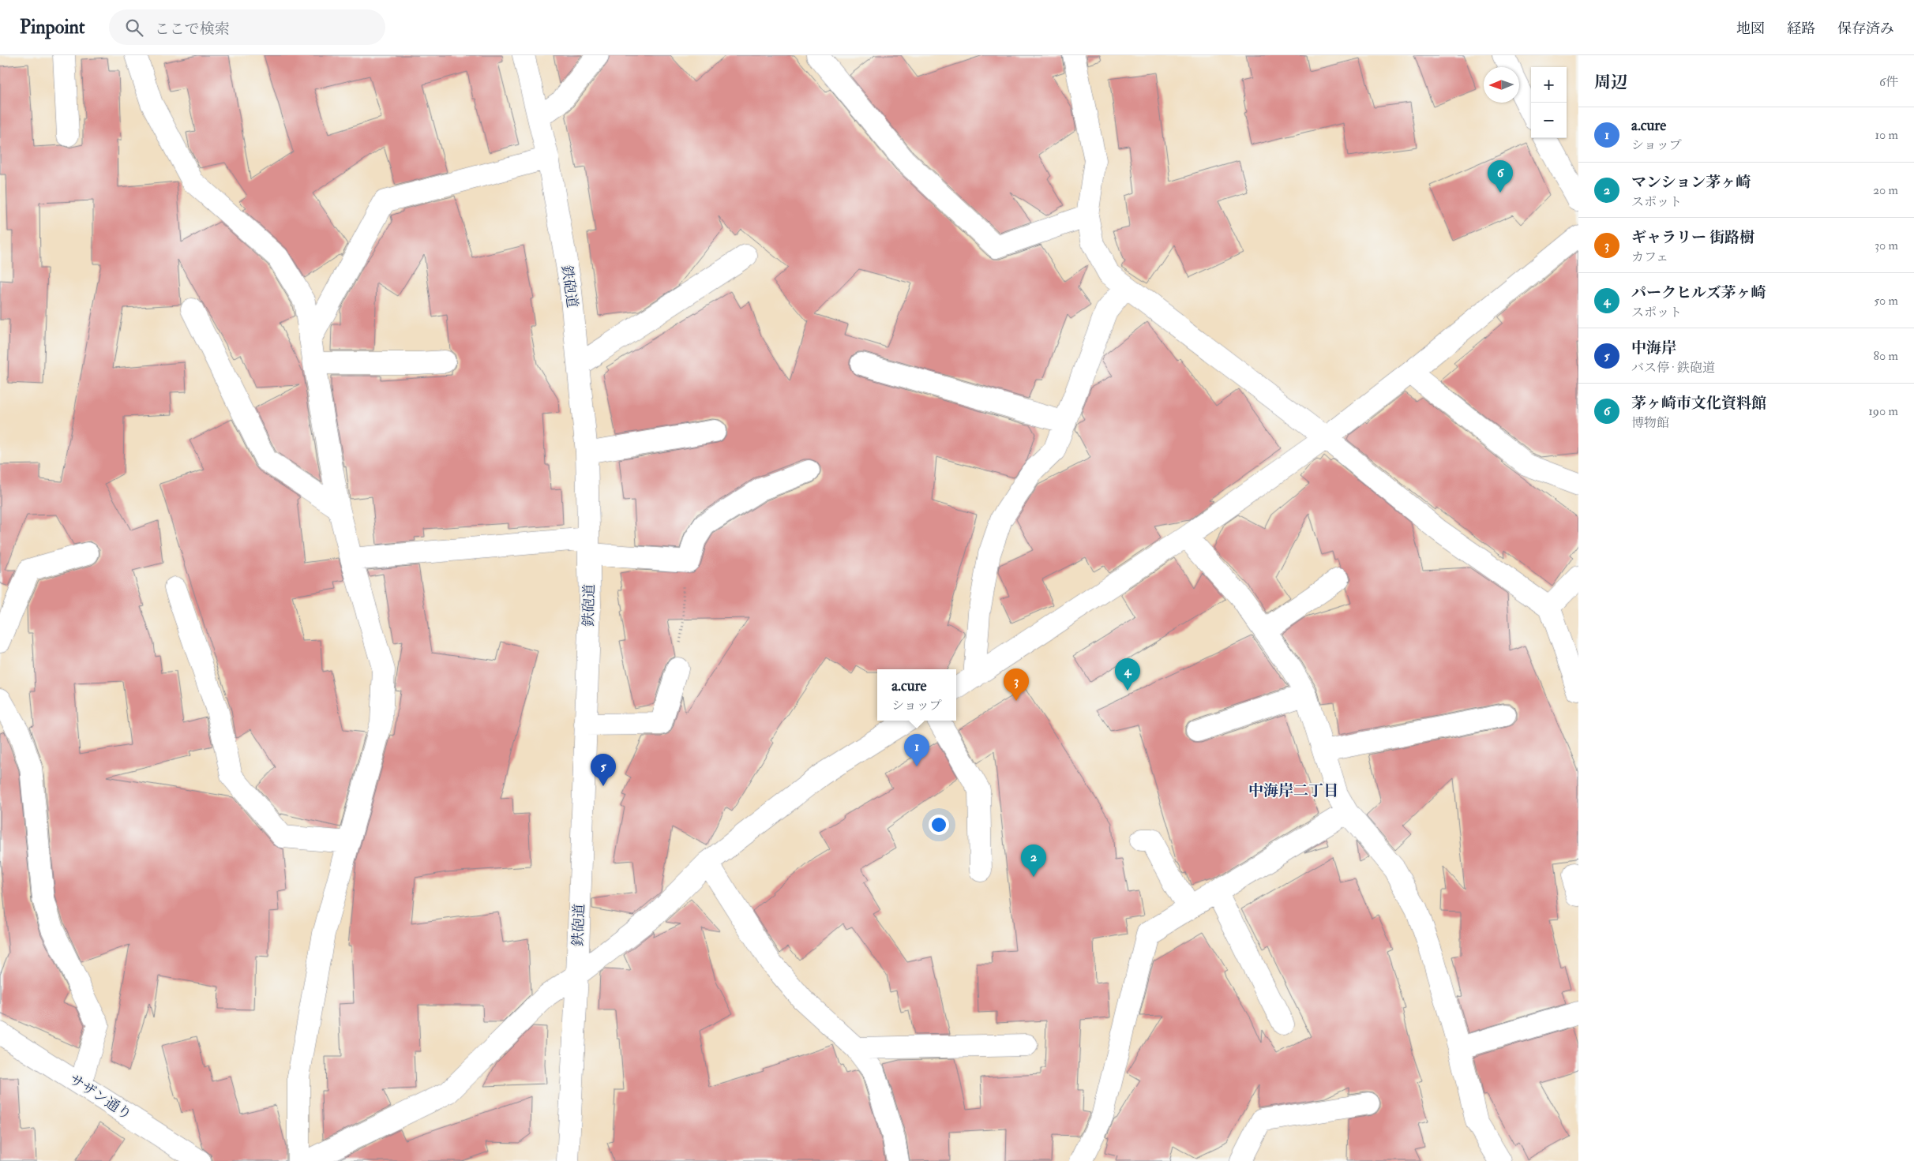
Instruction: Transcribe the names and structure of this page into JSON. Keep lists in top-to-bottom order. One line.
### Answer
{"streets":{"street":["鉄砲道","サザン通り"]},"districts":["中海岸二丁目"],"north":"left","page":{"header":"Pinpoint","search":"ここで検索","nav":["地図","経路","保存済み"],"heading":["周辺","6件"],"map_buttons":["+","−"],"list":[{"mark":"1","name":"a.cure","note":"ショップ","value":"10 m"},{"mark":"2","name":"マンション茅ヶ崎","note":"スポット","value":"20 m"},{"mark":"3","name":"ギャラリー 街路樹","note":"カフェ","value":"30 m"},{"mark":"4","name":"パークヒルズ茅ヶ崎","note":"スポット","value":"50 m"},{"mark":"5","name":"中海岸","note":"バス停 · 鉄砲道","value":"80 m"},{"mark":"6","name":"茅ヶ崎市文化資料館","note":"博物館","value":"190 m"}],"pins":["6","4","3","1","5","2"],"popup":["a.cure","ショップ"]}}
